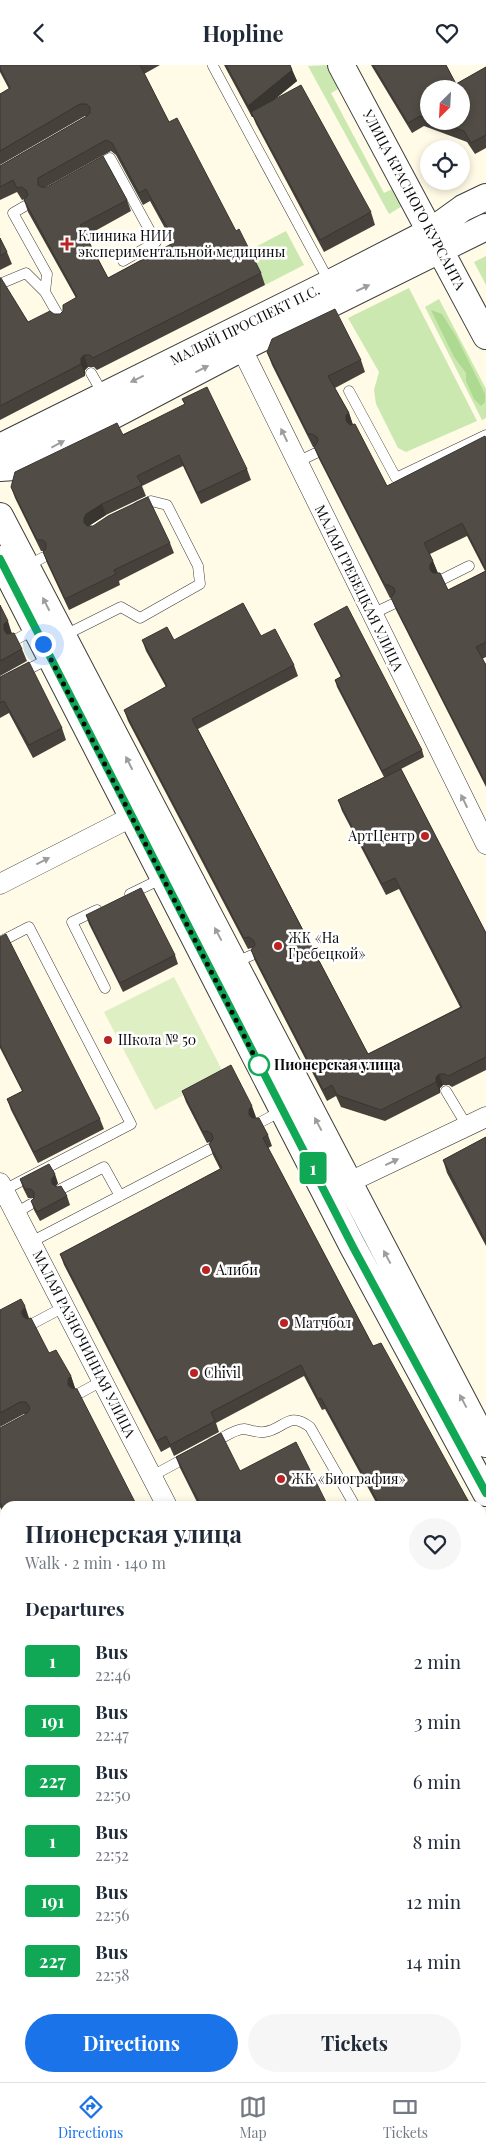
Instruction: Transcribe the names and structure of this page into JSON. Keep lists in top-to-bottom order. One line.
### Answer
{"streets":{"street":["УЛИЦА КРАСНОГО КУРСАНТА","МАЛЫЙ ПРОСПЕКТ П.С.","МАЛАЯ ГРЕБЕЦКАЯ УЛИЦА","МАЛАЯ РАЗНОЧИННАЯ УЛИЦА"]},"crossings":[["УЛИЦА КРАСНОГО КУРСАНТА","МАЛЫЙ ПРОСПЕКТ П.С."],["МАЛЫЙ ПРОСПЕКТ П.С.","МАЛАЯ ГРЕБЕЦКАЯ УЛИЦА"]],"one_way":["МАЛАЯ ГРЕБЕЦКАЯ УЛИЦА"],"places":{"health":["Клиника НИИ экспериментальной медицины"],"other":["АртЦентр","ЖК «На Гребецкой»","Школа № 50","Пионерская улица","Алиби","Матчбол","Chivil","ЖК «Биография»"]},"lines":["bus line 1"],"north":"bottom left","page":{"header":"Hopline","on_map":"1","heading":[["Пионерская улица","Walk · 2 min · 140 m"],"Departures"],"list":[{"mark":"1","name":"Bus","note":"22:46","value":"2 min"},{"mark":"191","name":"Bus","note":"22:47","value":"3 min"},{"mark":"227","name":"Bus","note":"22:50","value":"6 min"},{"mark":"1","name":"Bus","note":"22:52","value":"8 min"},{"mark":"191","name":"Bus","note":"22:56","value":"12 min"},{"mark":"227","name":"Bus","note":"22:58","value":"14 min"}],"buttons":["Directions","Tickets"],"tabs":["Directions","Map","Tickets"]}}
